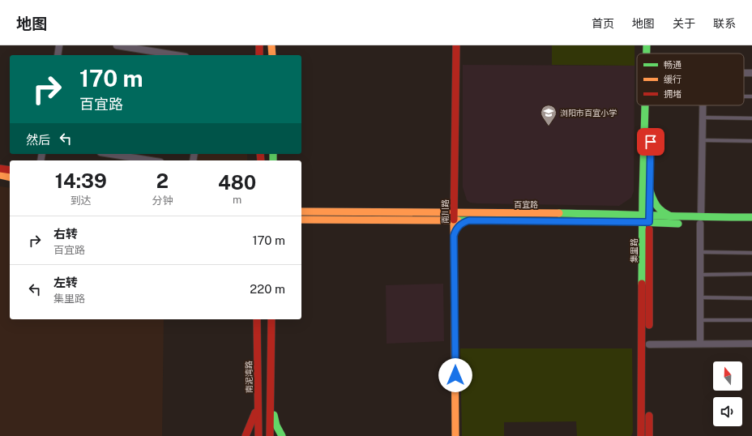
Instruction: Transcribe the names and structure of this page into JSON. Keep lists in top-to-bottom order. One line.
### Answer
{"streets":{"street":["百宜路","南川路","集里路","南泥湾路"]},"crossings":[["百宜路","南川路"],["百宜路","集里路"]],"places":{"school or university":["浏阳市百宜小学"]},"legend":["畅通","缓行","拥堵"],"north":"top","page":{"header":"地图","nav":["首页","地图","关于","联系"],"turn":["170 m","百宜路"],"then":"然后","eta":["14:39","到达","2","分钟","480","m"],"list":[{"name":"右转","note":"百宜路","value":"170 m"},{"name":"左转","note":"集里路","value":"220 m"}]}}
